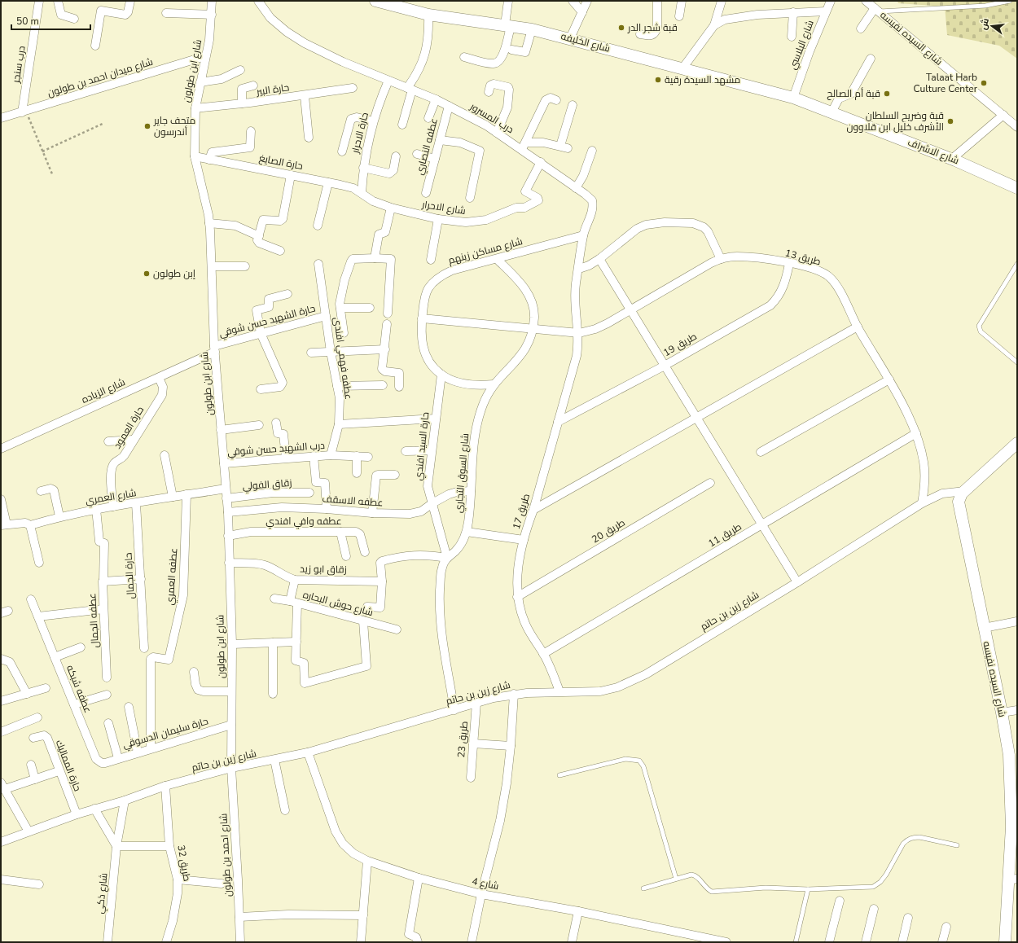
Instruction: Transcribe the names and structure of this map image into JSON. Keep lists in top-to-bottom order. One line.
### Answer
{"streets":{"street":["شارع السيده نفيسه","شارع الخليفه","شارع البلاسي","درب سنجر","شارع ابن طولون","شارع ميدان احمد بن طولون","حارة البير","درب المسرور","حارة الاحرار","عطفه النصاري","شارع الاشراف","حارة الصايغ","شارع الاحرار","شارع مساكن زينهم","طريق 13","حارة الشهيد حسن شوقي","طريق 19","عطفه فهمي افندى","شارع الزياده","حارة العمود","حارة السيد افندي","درب الشهيد حسن شوقي","شارع السوق التجاري","زقاق الفولي","شارع العمري","عطفه الاسقف","طريق 17","عطفه وافي افندي","طريق 20","طريق 11","زقاق ابو زيد","حارة الجمال","عطفه العمري","شارع حوش البحاره","شارع زين بن حاتم","عطفه الجمال","عطفه شبكه","حارة سليمان الدسوقي","طريق 23","حارة المماليك","شارع احمد بن طولون","طريق 32","شارع 4","شارع ذكي"]},"crossings":[["شارع السيده نفيسه","شارع زين بن حاتم"],["شارع الخليفه","شارع البلاسي"],["شارع الخليفه","شارع الاشراف"],["شارع البلاسي","شارع الاشراف"],["درب سنجر","شارع ميدان احمد بن طولون"],["شارع ابن طولون","شارع ميدان احمد بن طولون"],["شارع ابن طولون","حارة البير"],["شارع ابن طولون","حارة الصايغ"],["شارع ابن طولون","حارة الشهيد حسن شوقي"],["شارع ابن طولون","شارع الزياده"],["شارع ابن طولون","درب الشهيد حسن شوقي"],["شارع ابن طولون","زقاق الفولي"],["شارع ابن طولون","شارع العمري"],["شارع ابن طولون","عطفه الاسقف"],["شارع ابن طولون","عطفه وافي افندي"],["شارع ابن طولون","زقاق ابو زيد"],["شارع ابن طولون","شارع زين بن حاتم"],["شارع ابن طولون","حارة سليمان الدسوقي"],["شارع ابن طولون","شارع احمد بن طولون"],["درب المسرور","حارة الاحرار"],["درب المسرور","عطفه النصاري"],["درب المسرور","شارع الاحرار"],["درب المسرور","شارع مساكن زينهم"],["درب المسرور","طريق 13"],["درب المسرور","طريق 17"],["حارة الاحرار","حارة الصايغ"],["حارة الاحرار","شارع الاحرار"],["حارة الصايغ","شارع الاحرار"],["شارع مساكن زينهم","حارة السيد افندي"],["شارع مساكن زينهم","شارع السوق التجاري"],["طريق 13","طريق 19"],["طريق 13","طريق 17"],["طريق 13","طريق 11"],["طريق 13","شارع زين بن حاتم"],["حارة الشهيد حسن شوقي","عطفه فهمي افندى"],["حارة الشهيد حسن شوقي","شارع الزياده"],["طريق 19","طريق 17"],["عطفه فهمي افندى","درب الشهيد حسن شوقي"],["شارع الزياده","حارة العمود"],["حارة العمود","شارع العمري"],["حارة السيد افندي","شارع السوق التجاري"],["حارة السيد افندي","عطفه الاسقف"],["شارع السوق التجاري","عطفه الاسقف"],["شارع السوق التجاري","شارع زين بن حاتم"],["شارع العمري","حارة الجمال"],["شارع العمري","عطفه العمري"],["طريق 17","طريق 20"],["طريق 17","طريق 11"],["طريق 17","شارع زين بن حاتم"],["حارة الجمال","عطفه الجمال"],["عطفه العمري","حارة سليمان الدسوقي"],["شارع زين بن حاتم","طريق 23"],["شارع زين بن حاتم","حارة المماليك"],["شارع زين بن حاتم","شارع احمد بن طولون"],["شارع زين بن حاتم","طريق 32"],["شارع زين بن حاتم","شارع 4"],["شارع زين بن حاتم","شارع ذكي"],["عطفه شبكه","حارة سليمان الدسوقي"]],"places":["قبة شجر الدر","مشهد السيدة رقية","Talaat Harb Culture Center","قبة أم الصالح","قبة وضريح السلطان الأشرف خليل ابن قلاوون","متحف جاير أندرسون","إبن طولون"],"scale_bar":"50 m","north":"left"}
